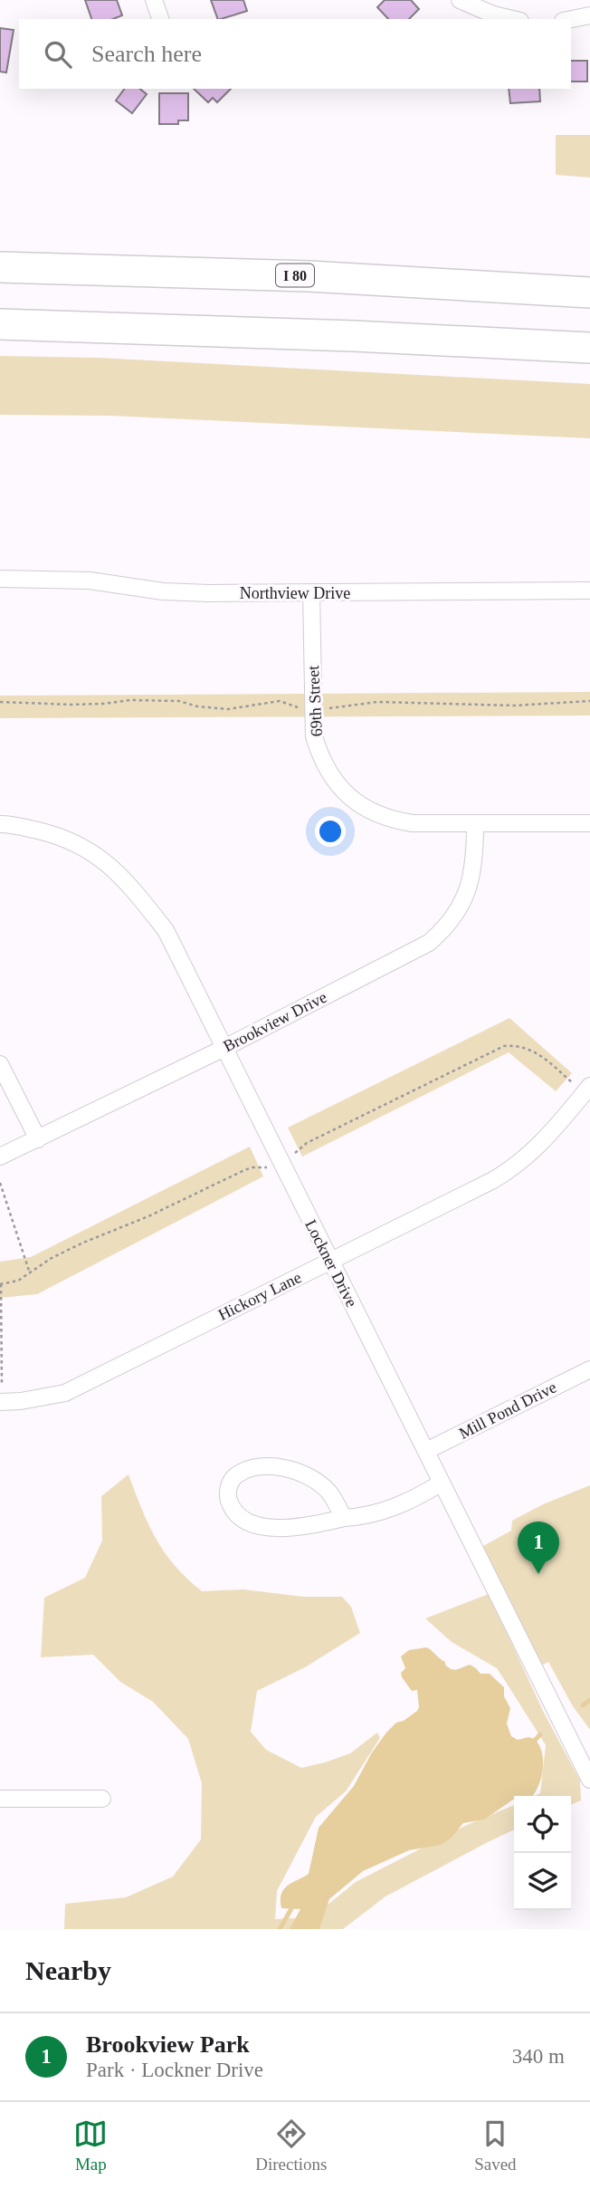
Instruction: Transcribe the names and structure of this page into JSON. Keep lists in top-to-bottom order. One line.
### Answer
{"streets":{"highway":["I 80"],"street":["Northview Drive","69th Street","Brookview Drive","Lockner Drive","Hickory Lane","Mill Pond Drive"]},"crossings":[["Northview Drive","69th Street"],["69th Street","Brookview Drive"],["Brookview Drive","Lockner Drive"],["Lockner Drive","Hickory Lane"],["Lockner Drive","Mill Pond Drive"]],"page":{"search":"Search here","pins":"1","heading":"Nearby","list":[{"mark":"1","name":"Brookview Park","note":"Park · Lockner Drive","value":"340 m"}],"nav":["Map","Directions","Saved"]}}
